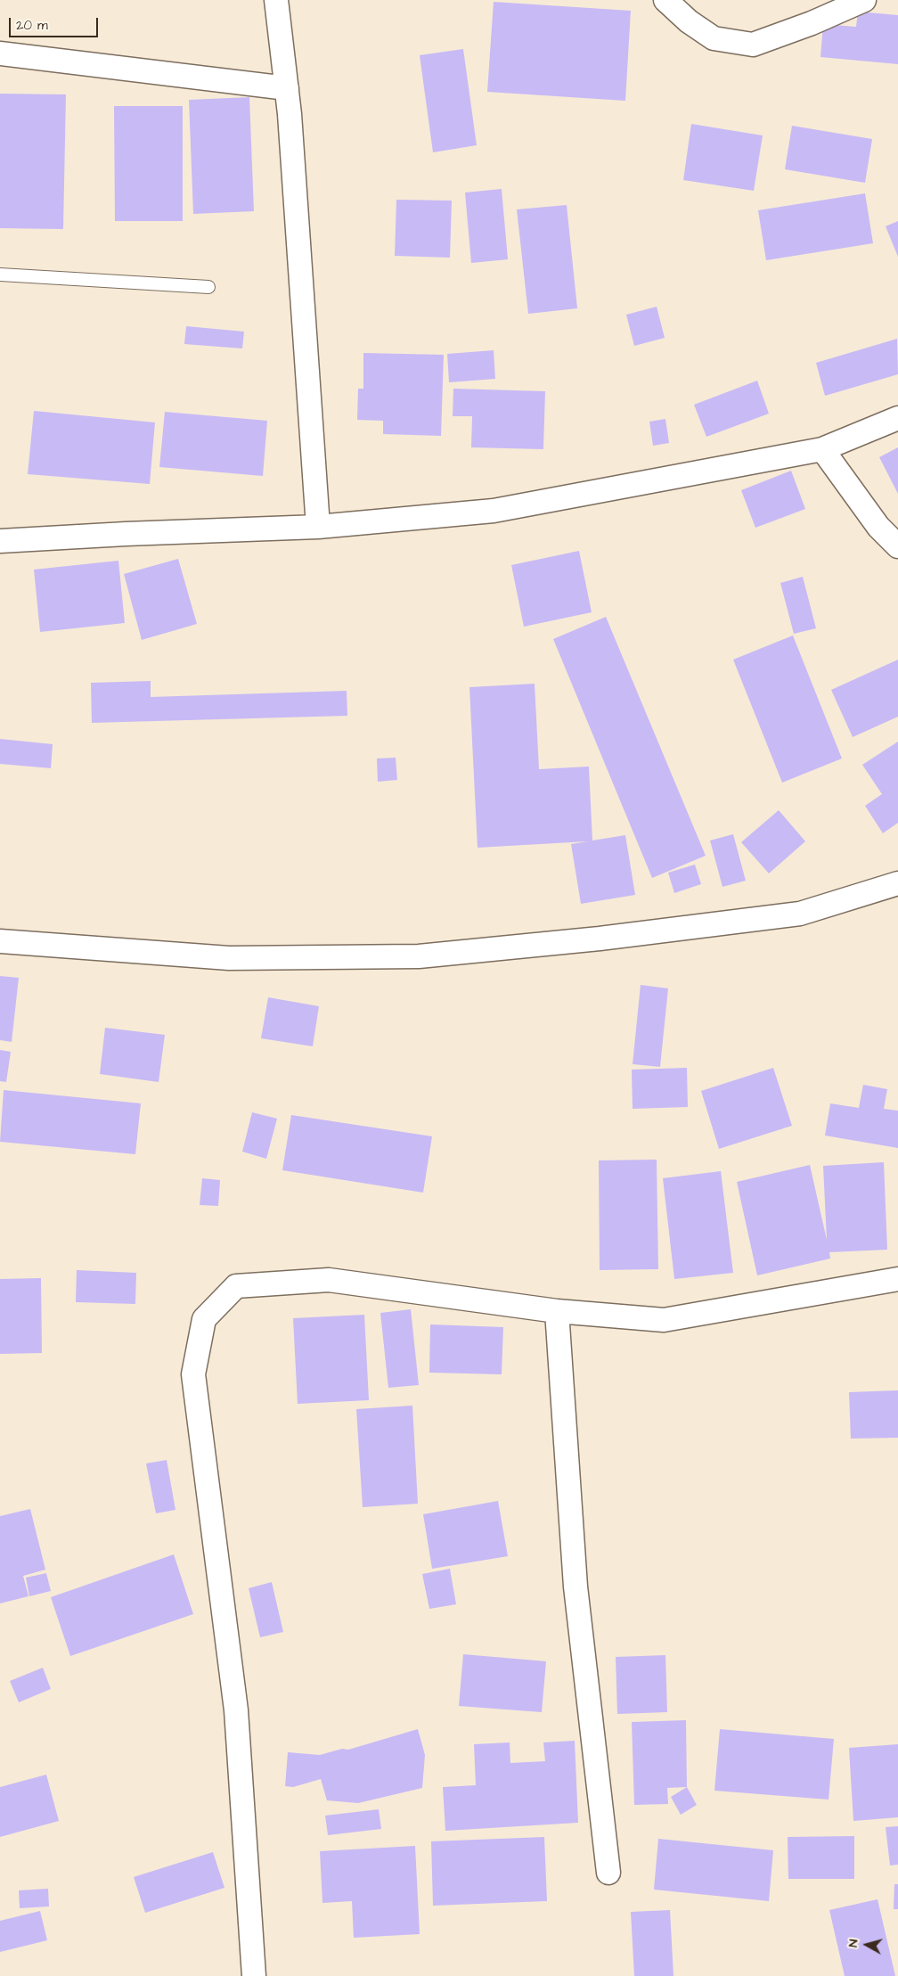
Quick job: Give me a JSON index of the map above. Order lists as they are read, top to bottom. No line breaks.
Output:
{"scale_bar":"20 m","north":"left"}
